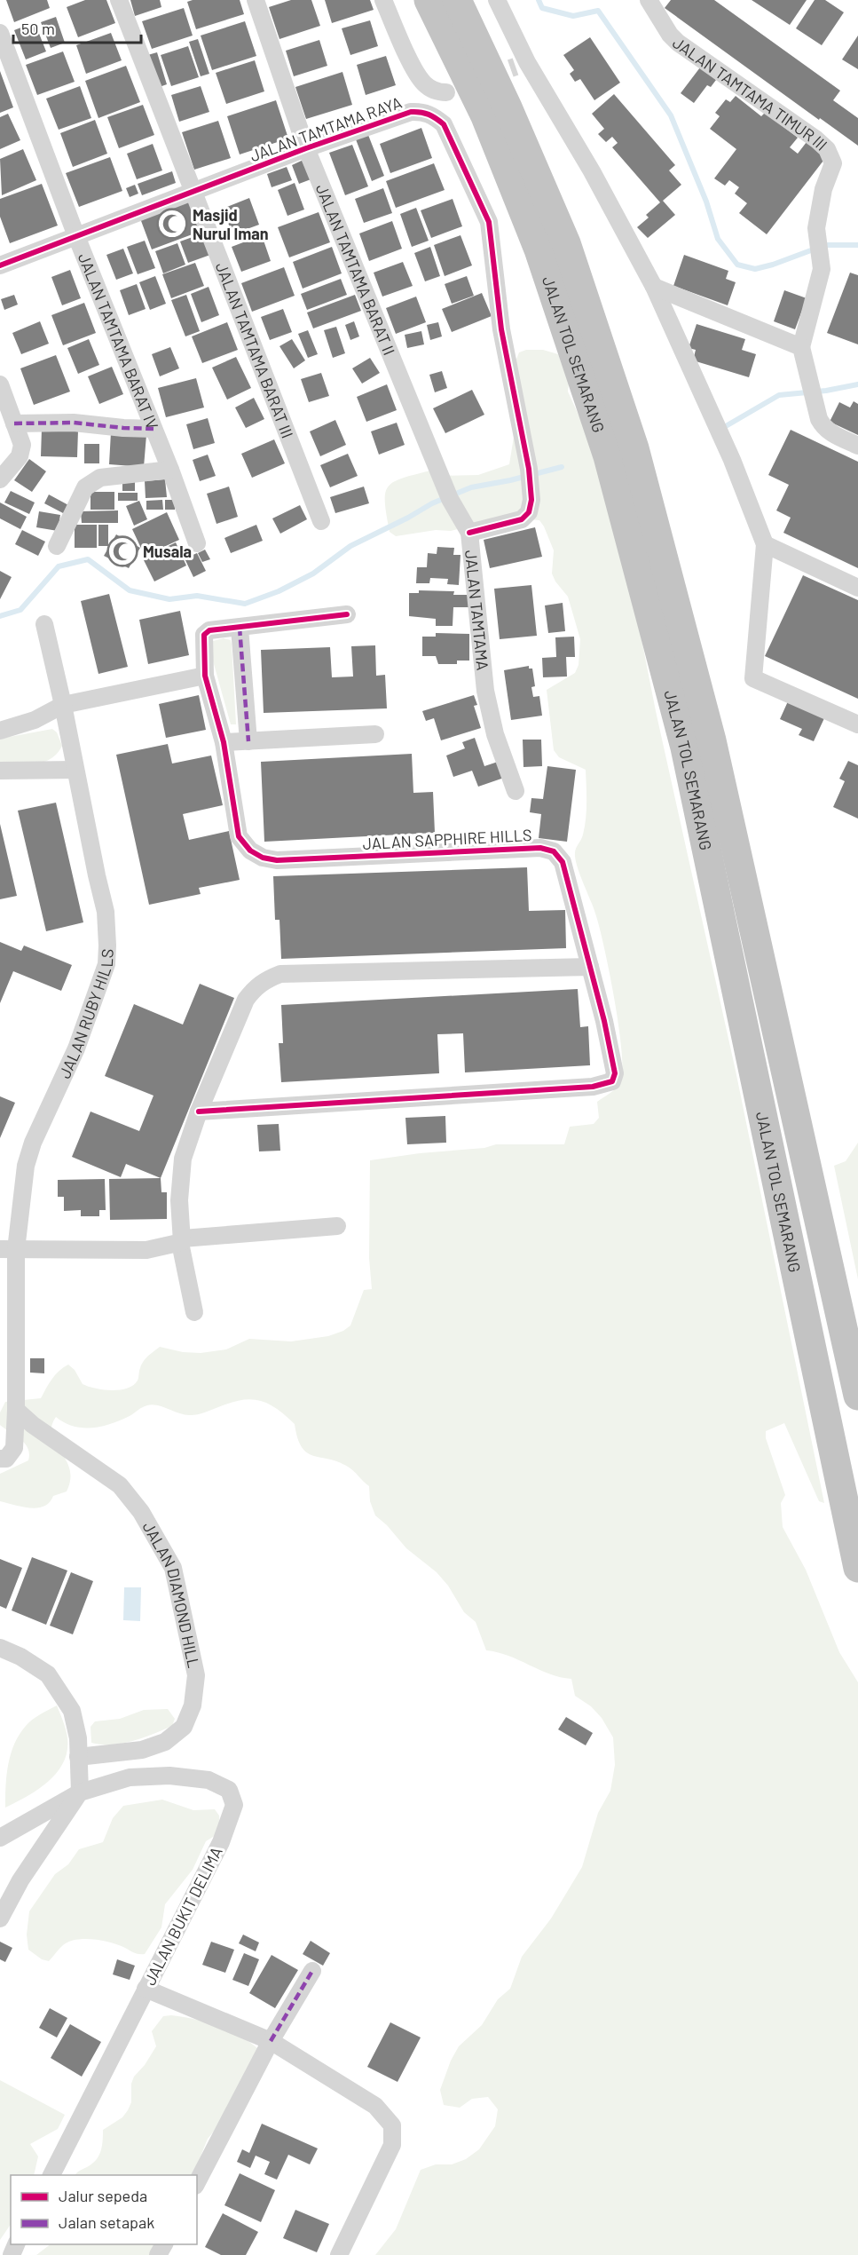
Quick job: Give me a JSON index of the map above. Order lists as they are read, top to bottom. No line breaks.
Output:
{"streets":{"highway":["JALAN TOL SEMARANG"],"street":["JALAN TAMTAMA TIMUR III","JALAN TAMTAMA RAYA","JALAN TAMTAMA BARAT II","JALAN TAMTAMA BARAT IV","JALAN TAMTAMA BARAT III","JALAN TAMTAMA","JALAN SAPPHIRE HILLS","JALAN RUBY HILLS","JALAN DIAMOND HILL","JALAN BUKIT DELIMA"]},"crossings":[["JALAN TAMTAMA RAYA","JALAN TAMTAMA BARAT II"],["JALAN TAMTAMA RAYA","JALAN TAMTAMA BARAT IV"],["JALAN TAMTAMA RAYA","JALAN TAMTAMA BARAT III"],["JALAN TAMTAMA RAYA","JALAN TAMTAMA"],["JALAN TAMTAMA BARAT II","JALAN TAMTAMA"]],"places":{"mosque":["Masjid Nurul Iman","Musala"]},"legend":["Jalur sepeda","Jalan setapak"],"scale_bar":"50 m"}
